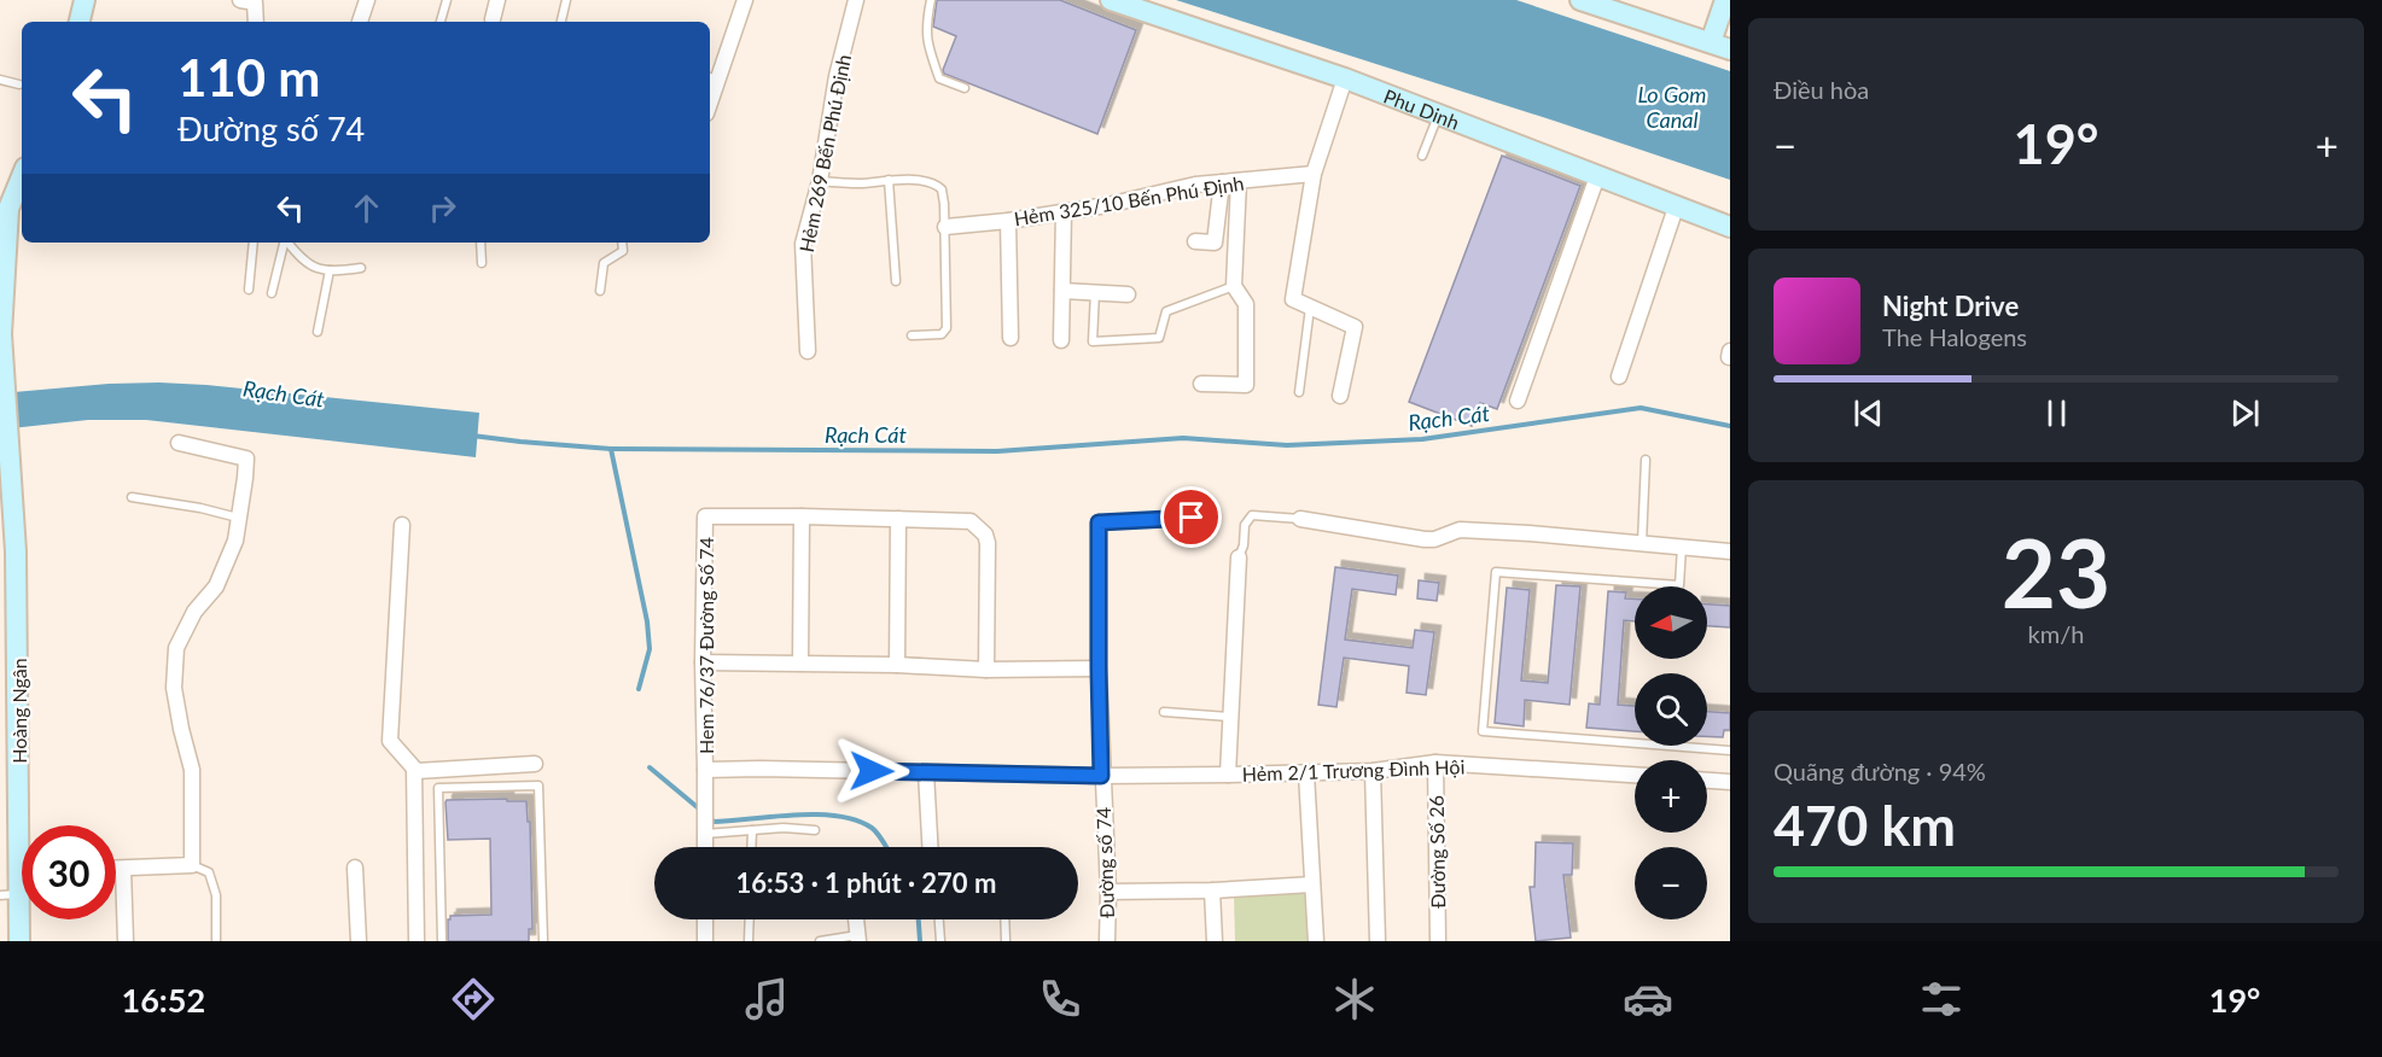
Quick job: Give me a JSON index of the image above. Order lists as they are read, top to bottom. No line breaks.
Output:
{"streets":{"street":["Phu Dinh","Hẻm 269 Bến Phú Định","Hẻm 325/10 Bến Phú Định","Hem 76/37 Đường Số 74","Hoàng Ngân","Hẻm 2/1 Trương Đình Hội","Đường Số 26","Đường số 74"]},"crossings":[["Hem 76/37 Đường Số 74","Hẻm 2/1 Trương Đình Hội"],["Hem 76/37 Đường Số 74","Đường số 74"],["Hẻm 2/1 Trương Đình Hội","Đường Số 26"],["Hẻm 2/1 Trương Đình Hội","Đường số 74"]],"water":["Lo Gom Canal","Rạch Cát"],"north":"left","page":{"tile":["Điều hòa",["23","km/h"],["Quãng đường · 94%","470 km"]],"turn":["110 m","Đường số 74"],"heat":["−","19°","+"],"song":["Night Drive","The Halogens"],"map_buttons":["+","−"],"limit":"30","trip":"16:53 · 1 phút · 270 m","tabs":["16:52","19°"]}}
